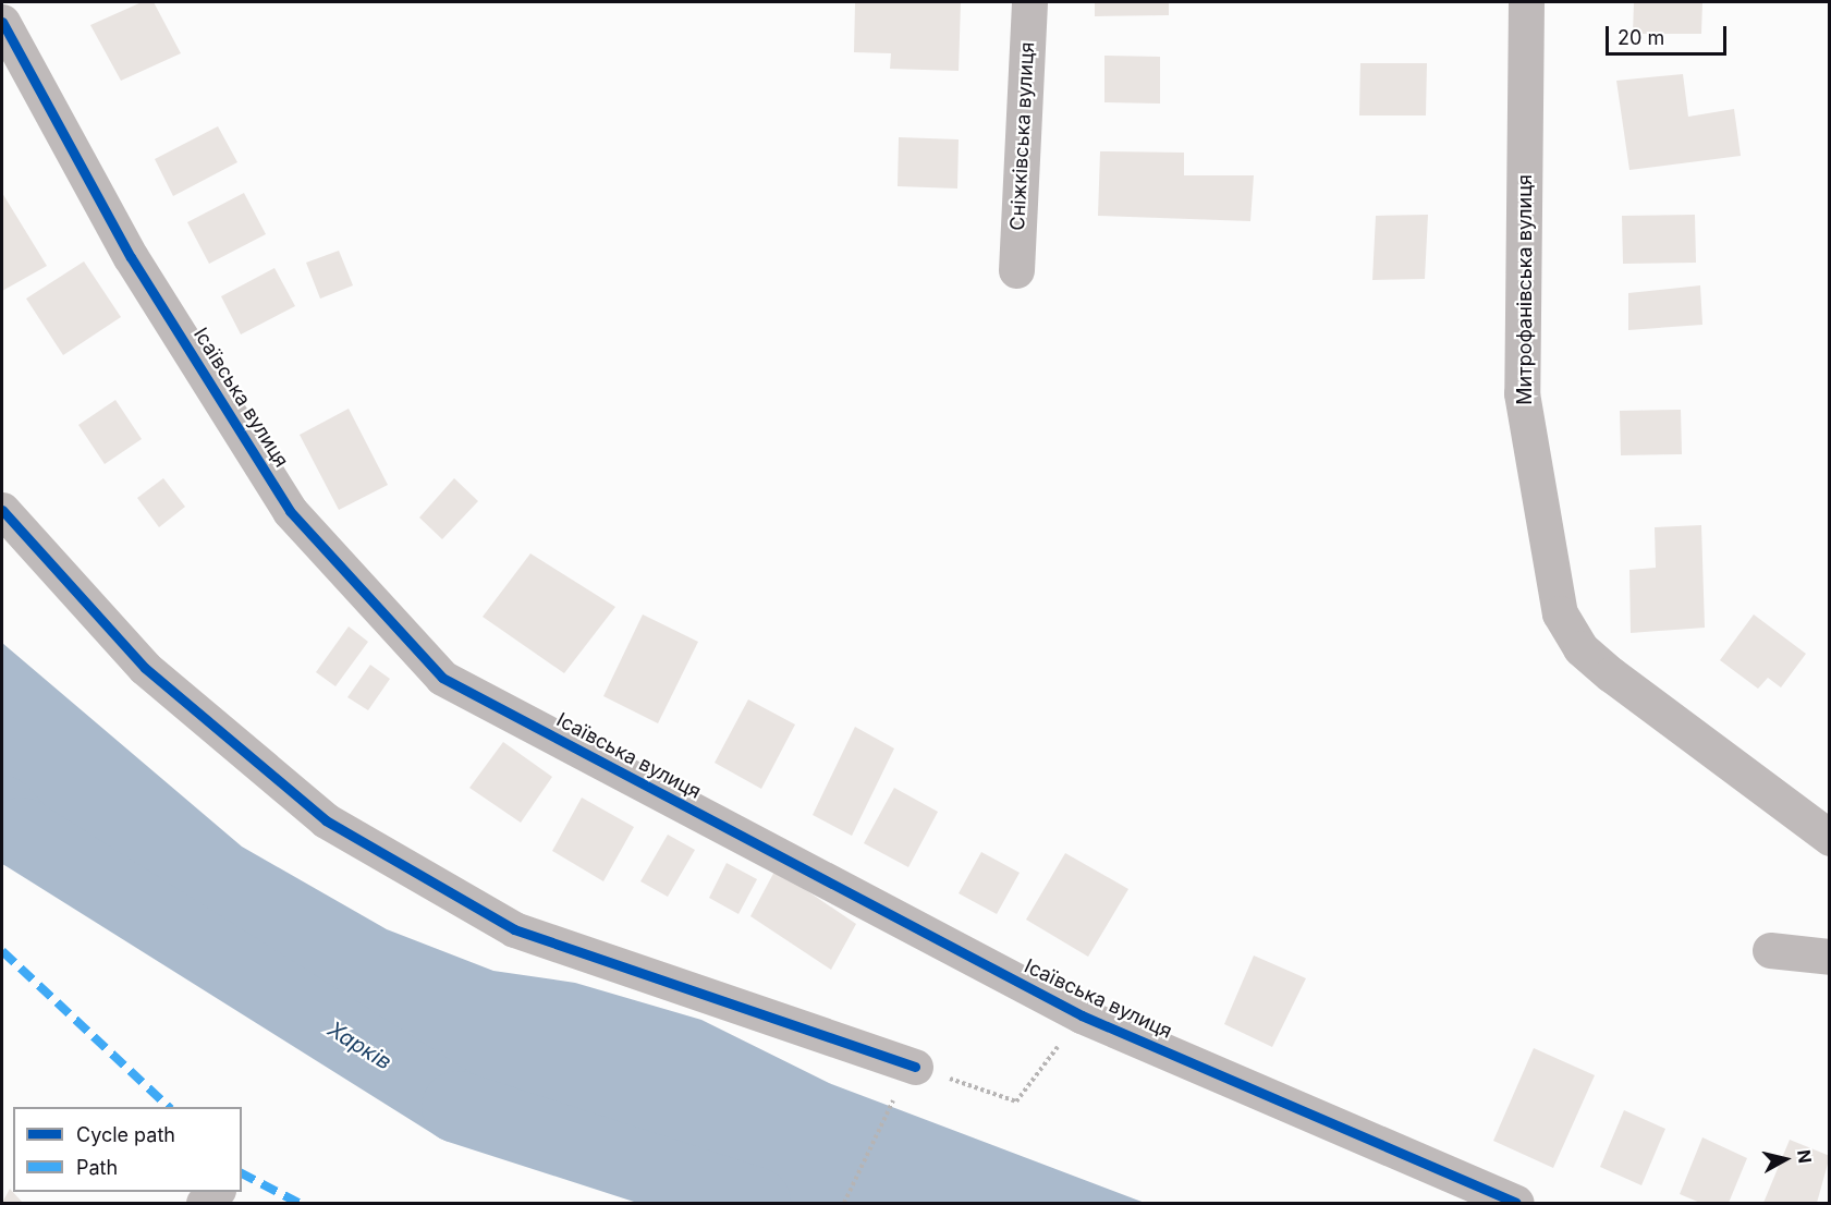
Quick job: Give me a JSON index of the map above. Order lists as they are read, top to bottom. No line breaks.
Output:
{"streets":{"street":["Сніжківська вулиця","Митрофанівська вулиця","Ісаївська вулиця"]},"water":["Харків"],"legend":["Cycle path","Path"],"scale_bar":"20 m","north":"right"}
